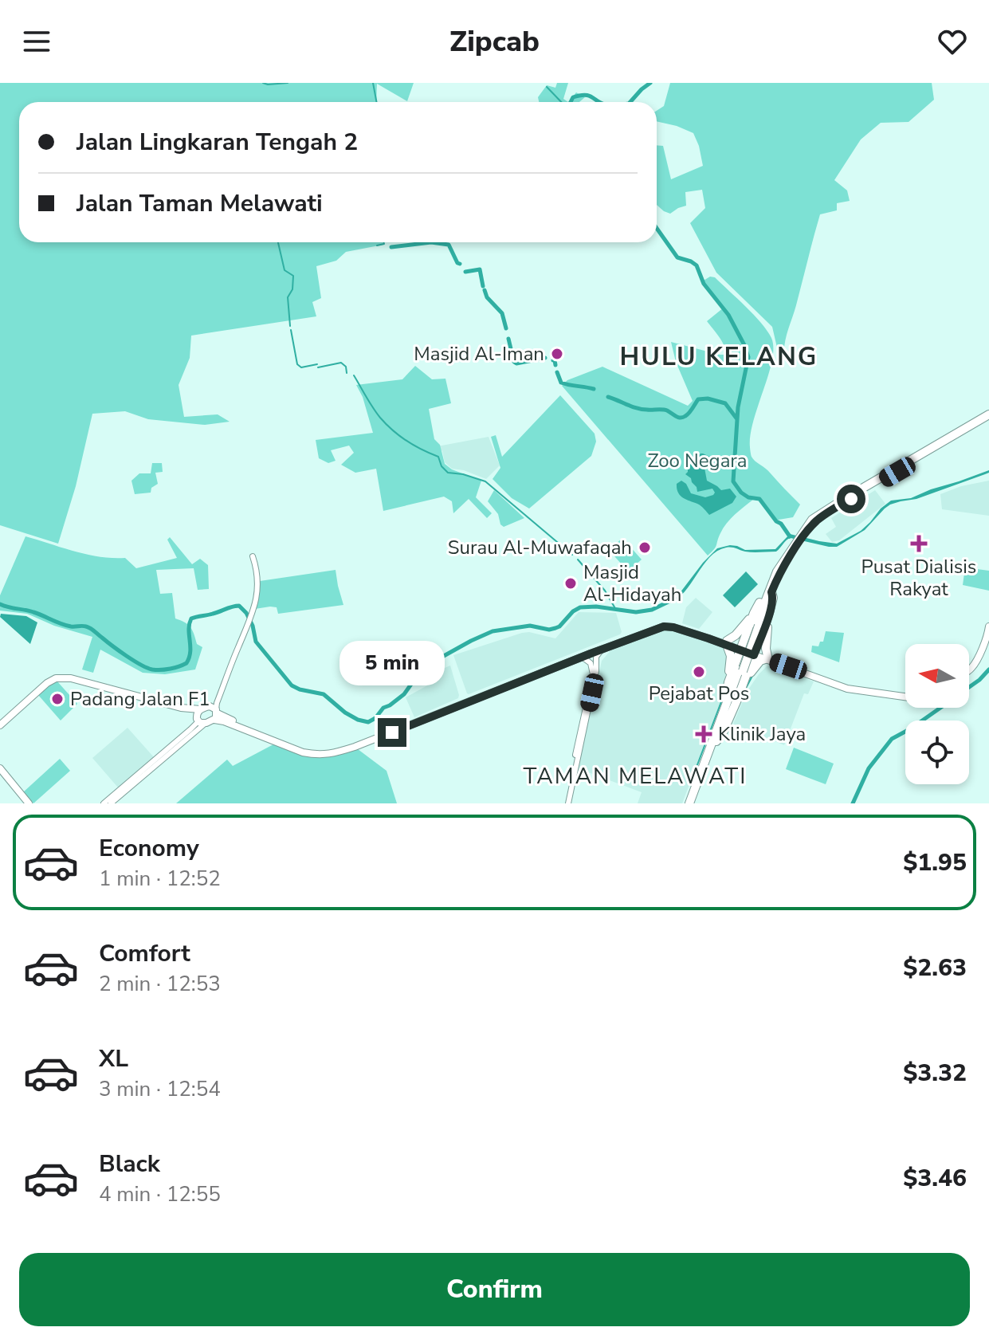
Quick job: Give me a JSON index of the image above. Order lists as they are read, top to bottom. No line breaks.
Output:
{"districts":["HULU KELANG","TAMAN MELAWATI"],"parks":["Zoo Negara"],"places":{"other":["Masjid Al-Iman","Surau Al-Muwafaqah","Masjid Al-Hidayah","Pejabat Pos","Padang Jalan F1"],"health":["Pusat Dialisis Rakyat","Klinik Jaya"]},"north":"left","page":{"header":"Zipcab","banner":["Jalan Lingkaran Tengah 2","Jalan Taman Melawati"],"bubble":"5 min","list":[{"name":"Economy","note":"1 min · 12:52","value":"$1.95"},{"name":"Comfort","note":"2 min · 12:53","value":"$2.63"},{"name":"XL","note":"3 min · 12:54","value":"$3.32"},{"name":"Black","note":"4 min · 12:55","value":"$3.46"}],"buttons":"Confirm"}}
